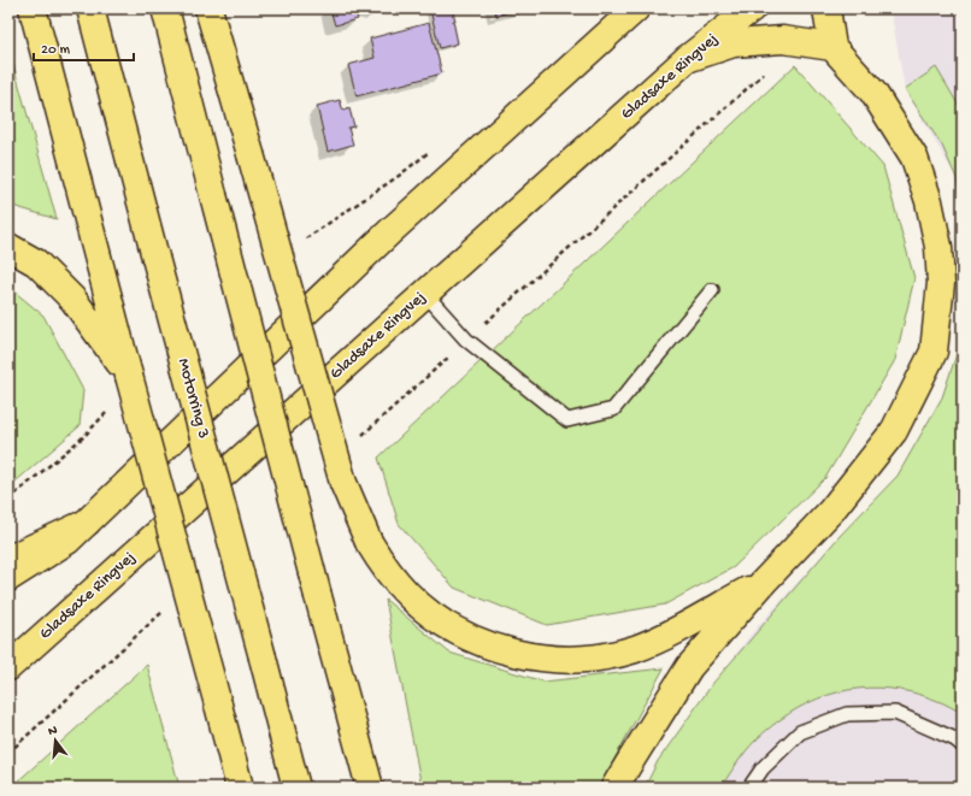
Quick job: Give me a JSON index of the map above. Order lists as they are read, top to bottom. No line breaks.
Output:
{"streets":{"main road":["Gladsaxe Ringvej","Motorring 3"]},"scale_bar":"20 m","north":"top"}
